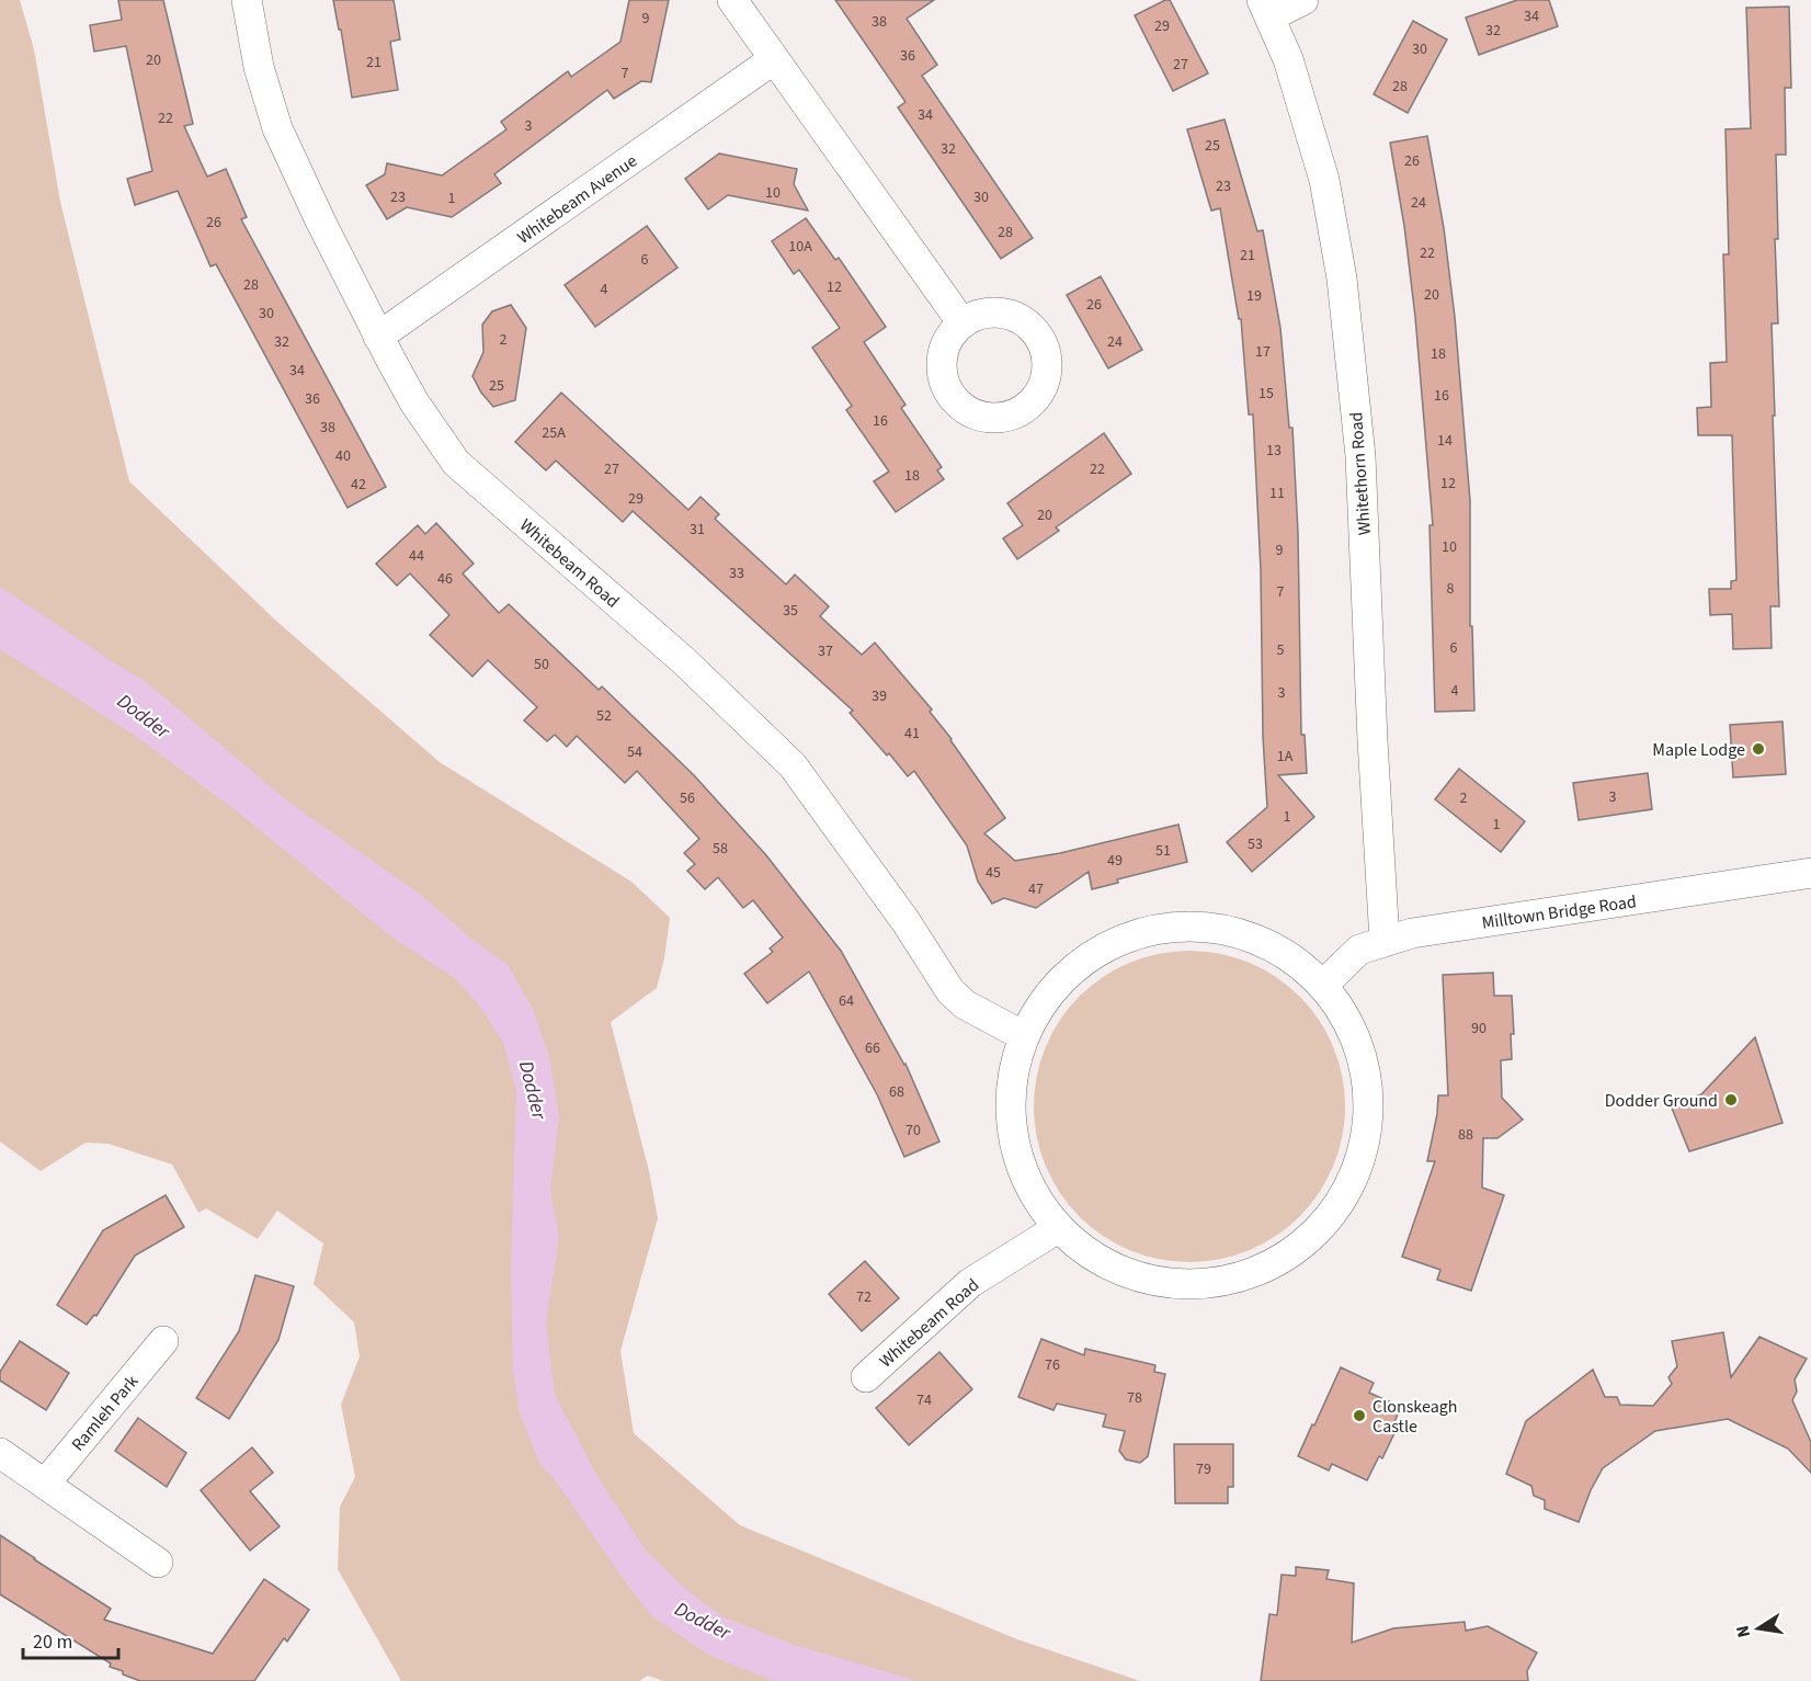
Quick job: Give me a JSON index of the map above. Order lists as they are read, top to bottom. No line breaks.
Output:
{"streets":{"street":["Whitebeam Avenue","Whitethorn Road","Whitebeam Road","Milltown Bridge Road","Ramleh Park"]},"crossings":[["Whitebeam Avenue","Whitebeam Road"],["Whitethorn Road","Milltown Bridge Road"]],"water":["Dodder"],"places":["Maple Lodge","Dodder Ground","Clonskeagh Castle"],"house_numbers":["34","9","38","29","32","30","36","20","21","27","7","28","34","22","3","25","32","26","23","10","23","30","1","24","26","28","10A","22","21","6","28","12","4","20","19","26","30","2","32","24","17","18","34","25","15","16","36","16","38","25A","14","13","40","27","22","18","12","42","11","29","20","31","10","9","44","33","46","8","7","35","6","5","37","50","4","3","39","52","41","54","1A","3","56","2","1","1","53","58","51","49","45","47","64","90","66","68","70","88","72","76","78","74","79"],"scale_bar":"20 m","north":"left"}
